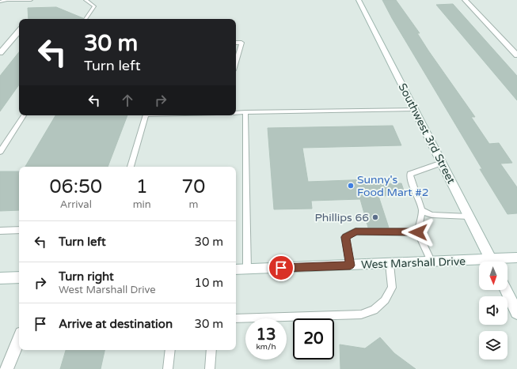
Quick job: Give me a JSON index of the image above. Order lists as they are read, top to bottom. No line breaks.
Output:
{"streets":{"street":["Southwest 3rd Street","West Marshall Drive"]},"places":["Sunny's Food Mart #2","Phillips 66"],"north":"bottom","page":{"turn":["30 m","Turn left"],"eta":["06:50","Arrival","1","min","70","m"],"list":[{"name":"Turn left","value":"30 m"},{"name":"Turn right","note":"West Marshall Drive","value":"10 m"},{"name":"Arrive at destination","value":"30 m"}],"speed":"13 km/h","limit":"20"}}
